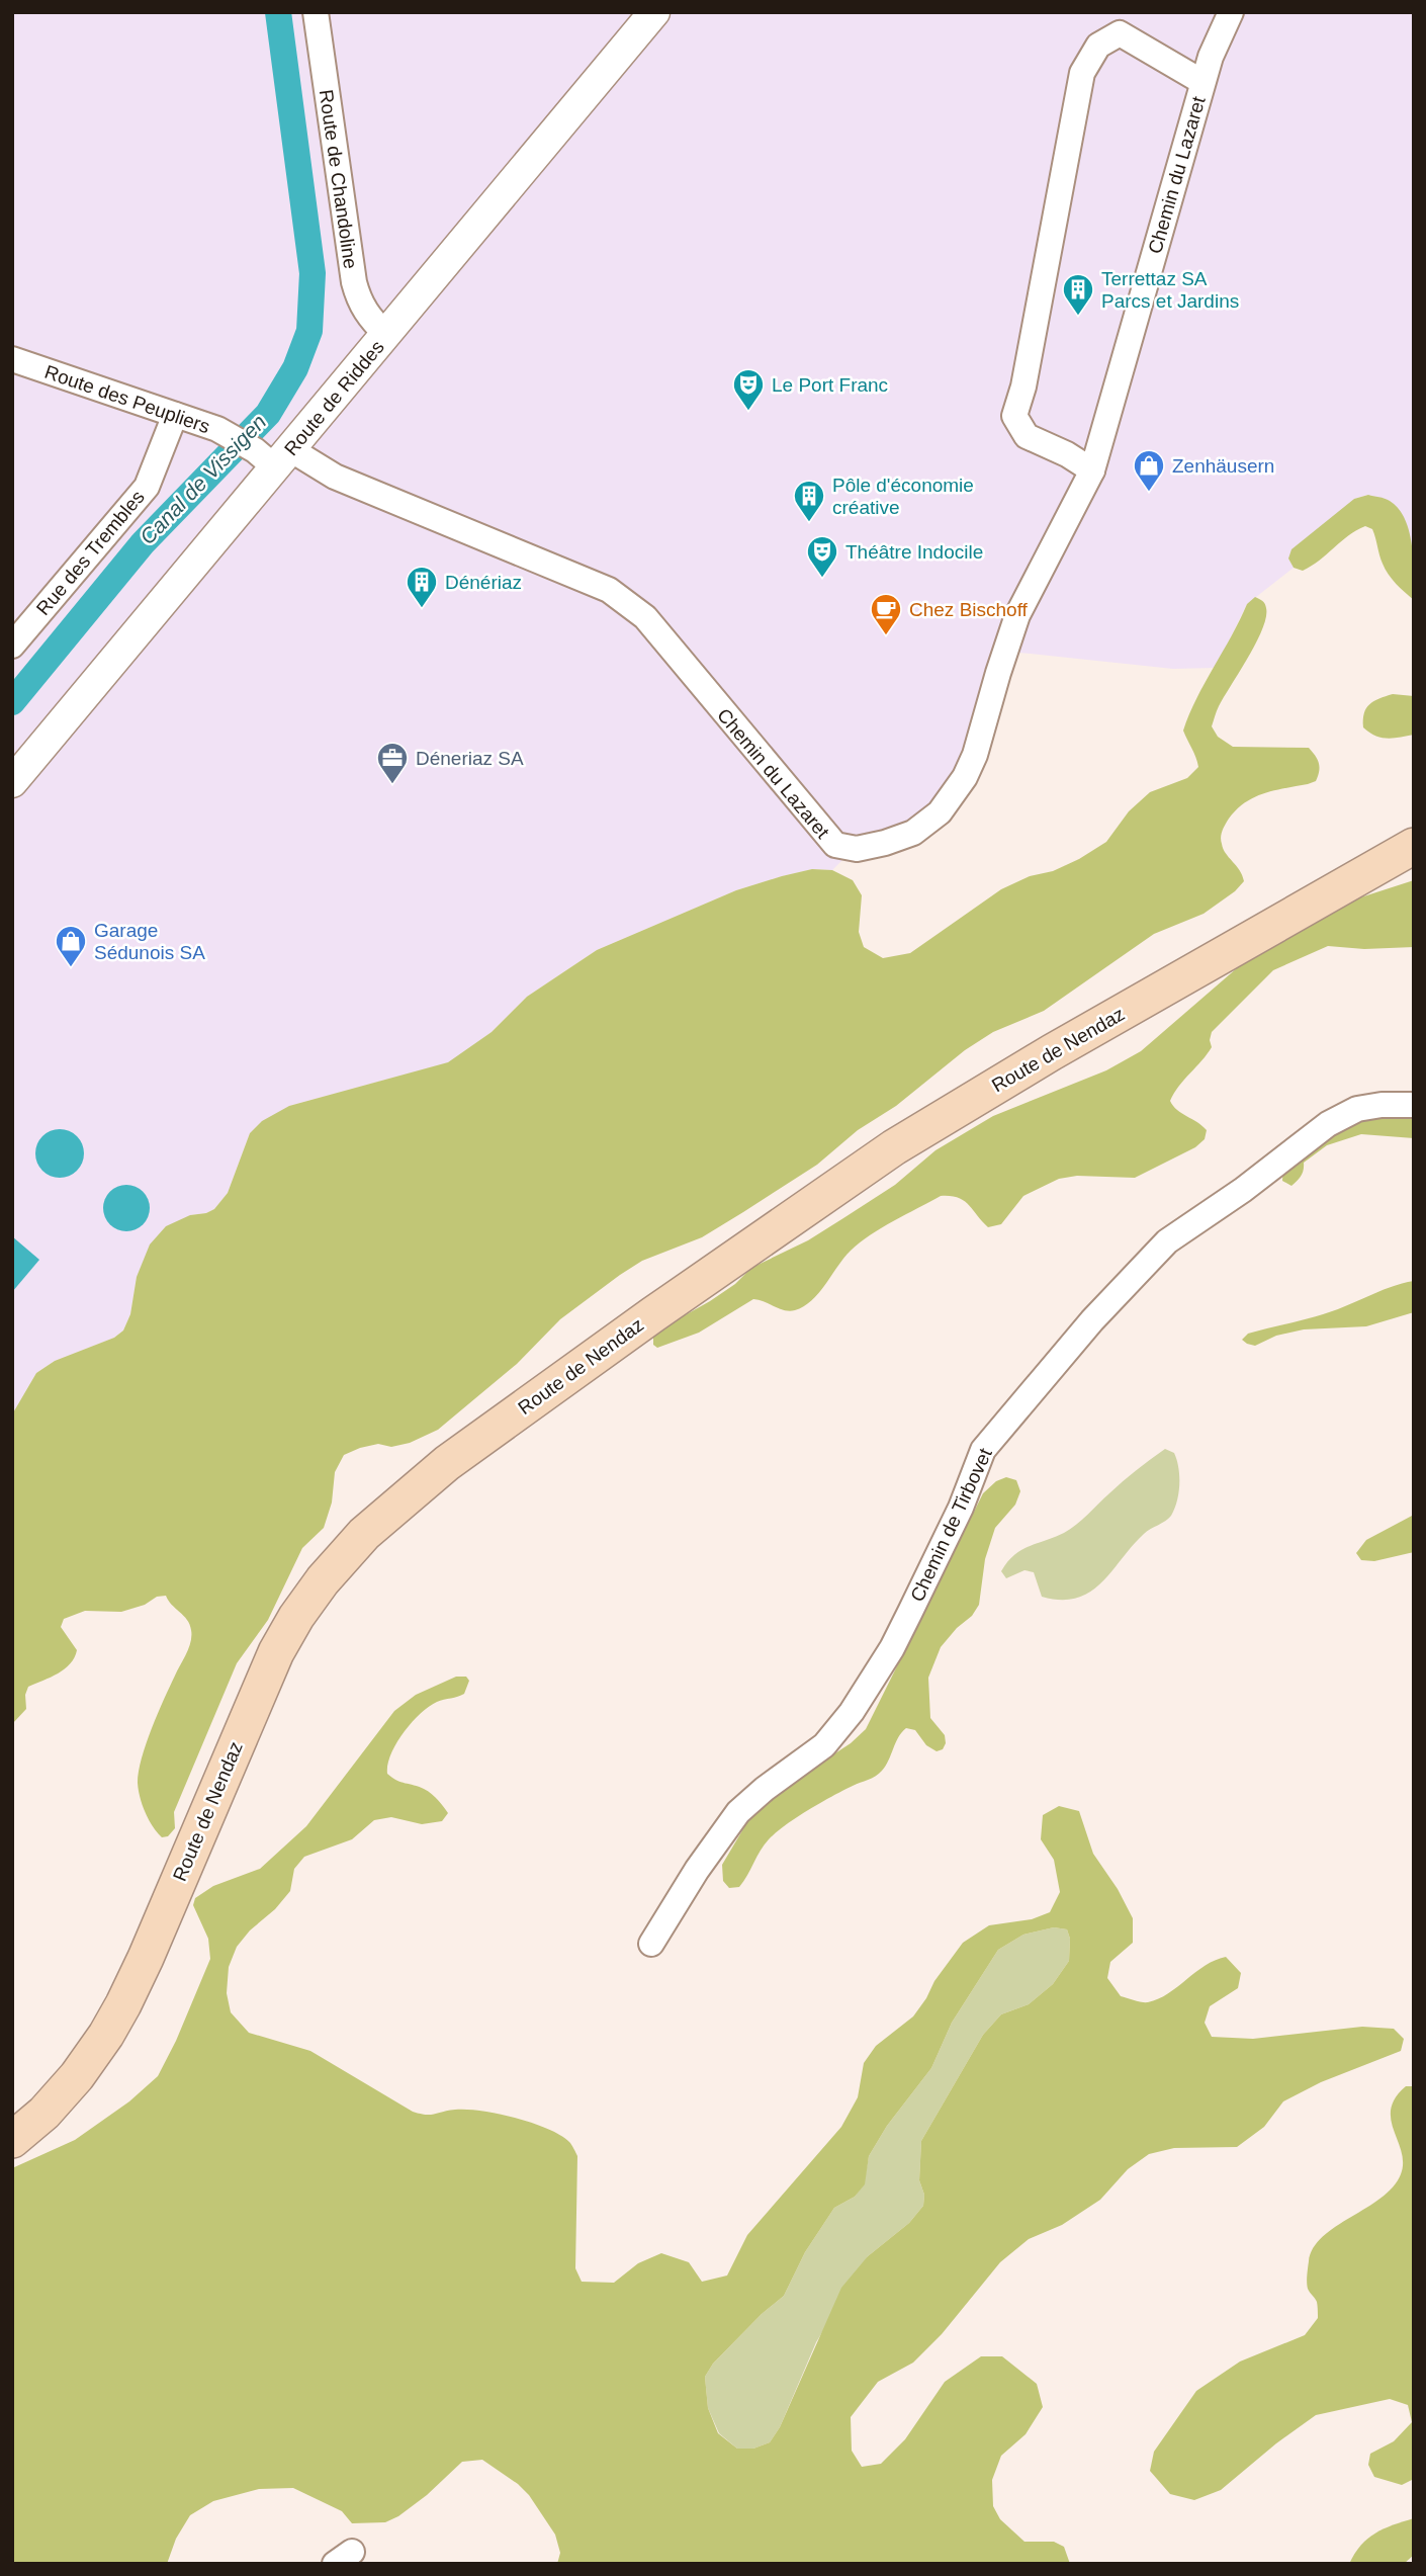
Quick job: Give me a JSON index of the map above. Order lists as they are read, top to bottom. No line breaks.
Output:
{"streets":{"main road":["Route de Nendaz"],"street":["Chemin du Lazaret","Route de Chandoline","Route de Riddes","Route des Peupliers","Rue des Trembles","Chemin de Tirbovet"]},"crossings":[["Chemin du Lazaret","Route de Riddes"],["Chemin du Lazaret","Route des Peupliers"],["Route de Chandoline","Route de Riddes"],["Route de Riddes","Route des Peupliers"],["Route des Peupliers","Rue des Trembles"]],"water":["Canal de Vissigen"],"places":{"building":["Terrettaz SA Parcs et Jardins","Pôle d'économie créative","Dénériaz"],"theatre":["Le Port Franc","Théâtre Indocile"],"shop":["Zenhäusern","Garage Sédunois SA"],"cafe":["Chez Bischoff"],"office":["Déneriaz SA"]}}
